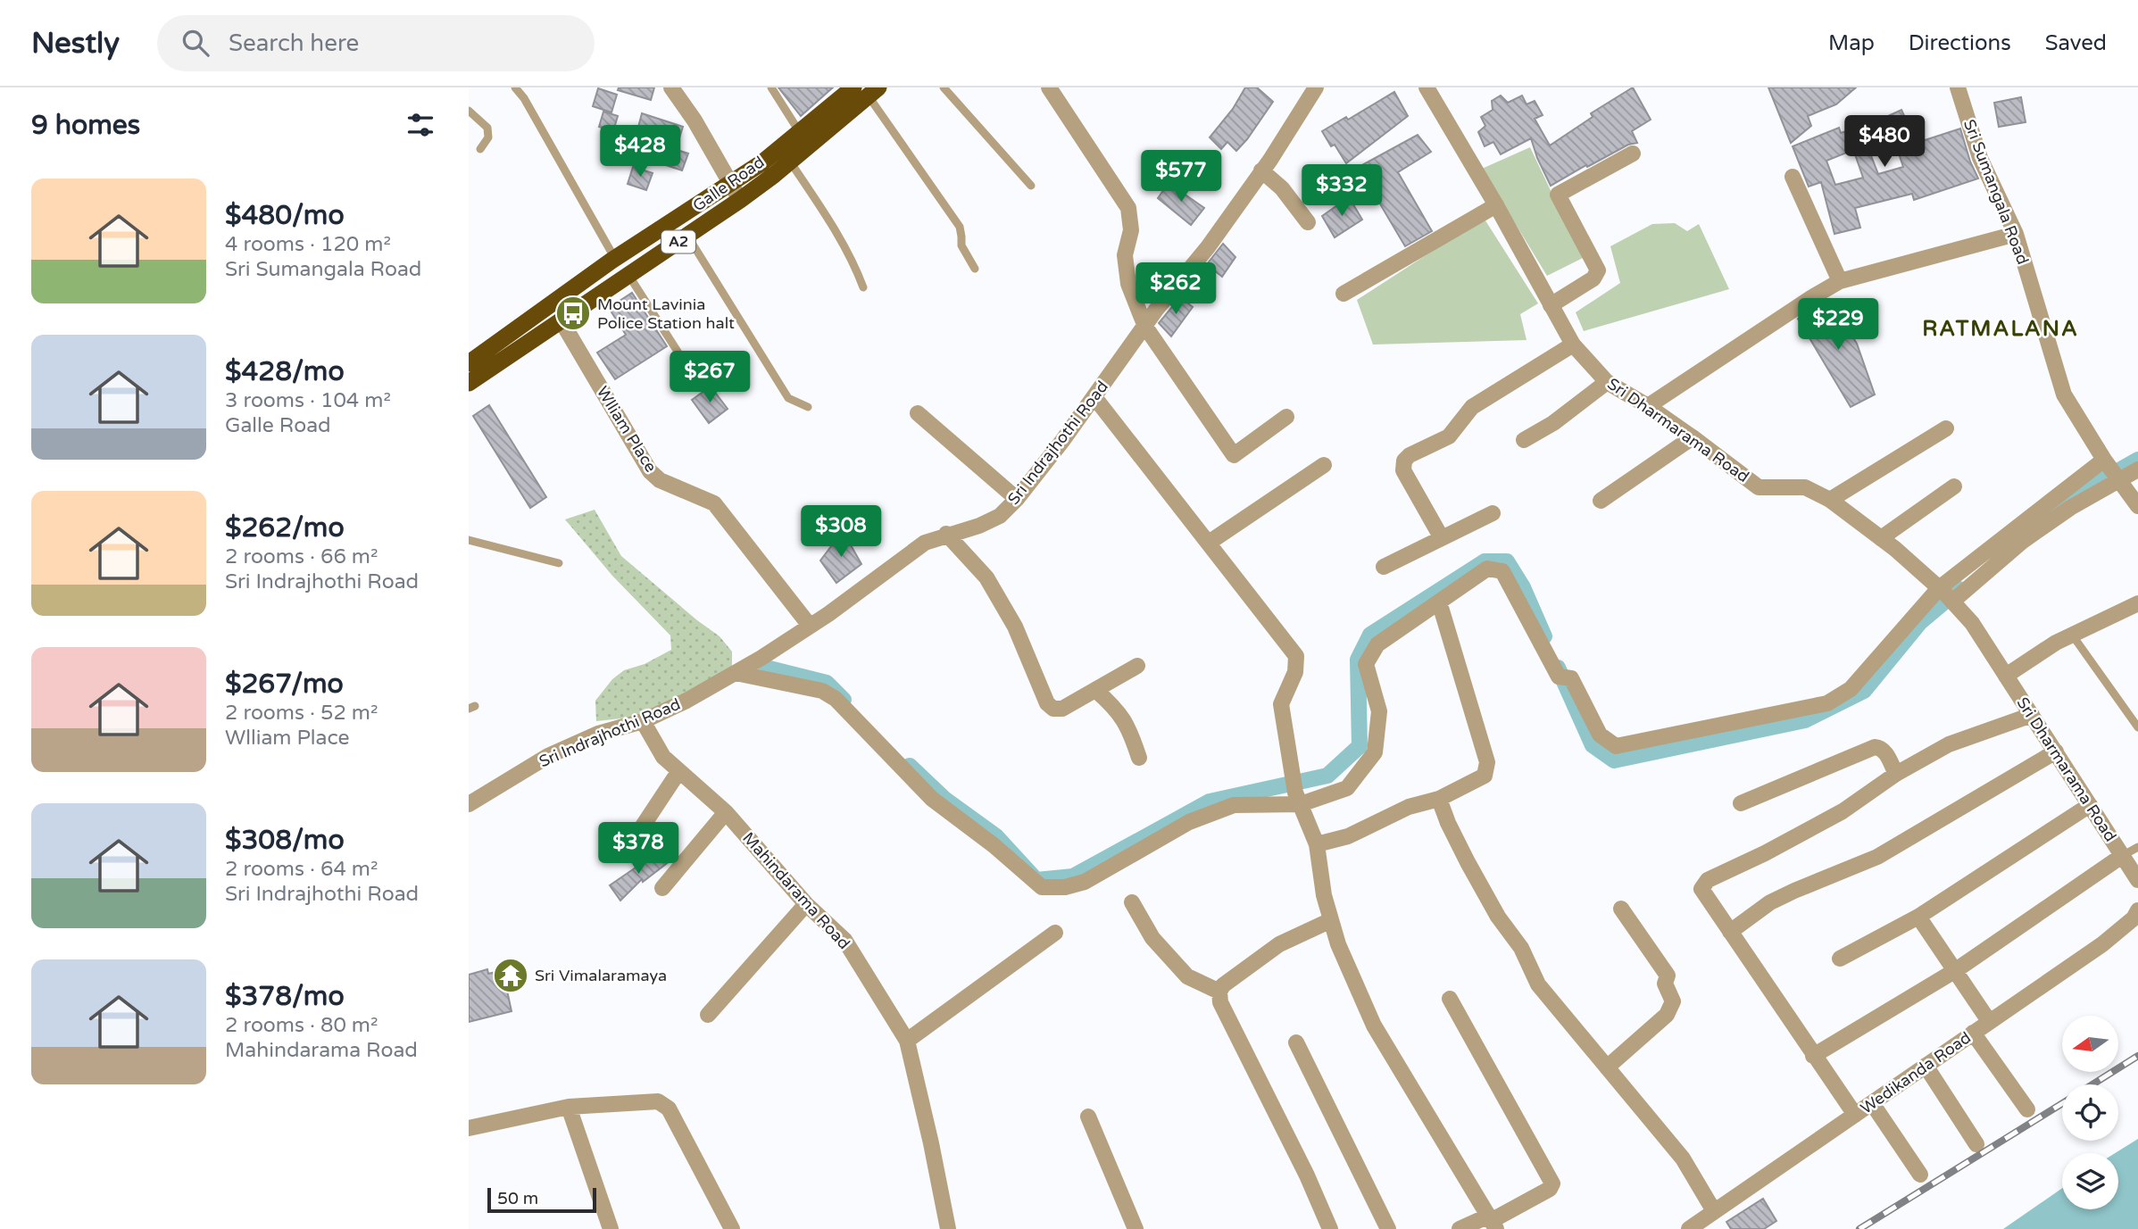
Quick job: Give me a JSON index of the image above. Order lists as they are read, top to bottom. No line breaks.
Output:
{"streets":{"highway":["Galle Road","A2"],"street":["Sri Sumangala Road","Wlliam Place","Sri Dharmarama Road","Sri Indrajhothi Road","Mahindarama Road","Wedikanda Road"]},"crossings":[["Galle Road","Wlliam Place"],["Wlliam Place","Sri Indrajhothi Road"],["Sri Indrajhothi Road","Mahindarama Road"]],"districts":["RATMALANA"],"places":{"bus stop":["Mount Lavinia Police Station halt"],"temple":["Sri Vimalaramaya"]},"scale_bar":"50 m","north":"left","page":{"header":"Nestly","search":"Search here","nav":["Map","Directions","Saved"],"heading":"9 homes","price":["$480","$428","$577","$332","$262","$229","$267","$308","$378"],"list":[{"name":"$480/mo","note":"4 rooms · 120 m² · Sri Sumangala Road"},{"name":"$428/mo","note":"3 rooms · 104 m² · Galle Road"},{"name":"$262/mo","note":"2 rooms · 66 m² · Sri Indrajhothi Road"},{"name":"$267/mo","note":"2 rooms · 52 m² · Wlliam Place"},{"name":"$308/mo","note":"2 rooms · 64 m² · Sri Indrajhothi Road"},{"name":"$378/mo","note":"2 rooms · 80 m² · Mahindarama Road"}],"scale":"50 m"}}
